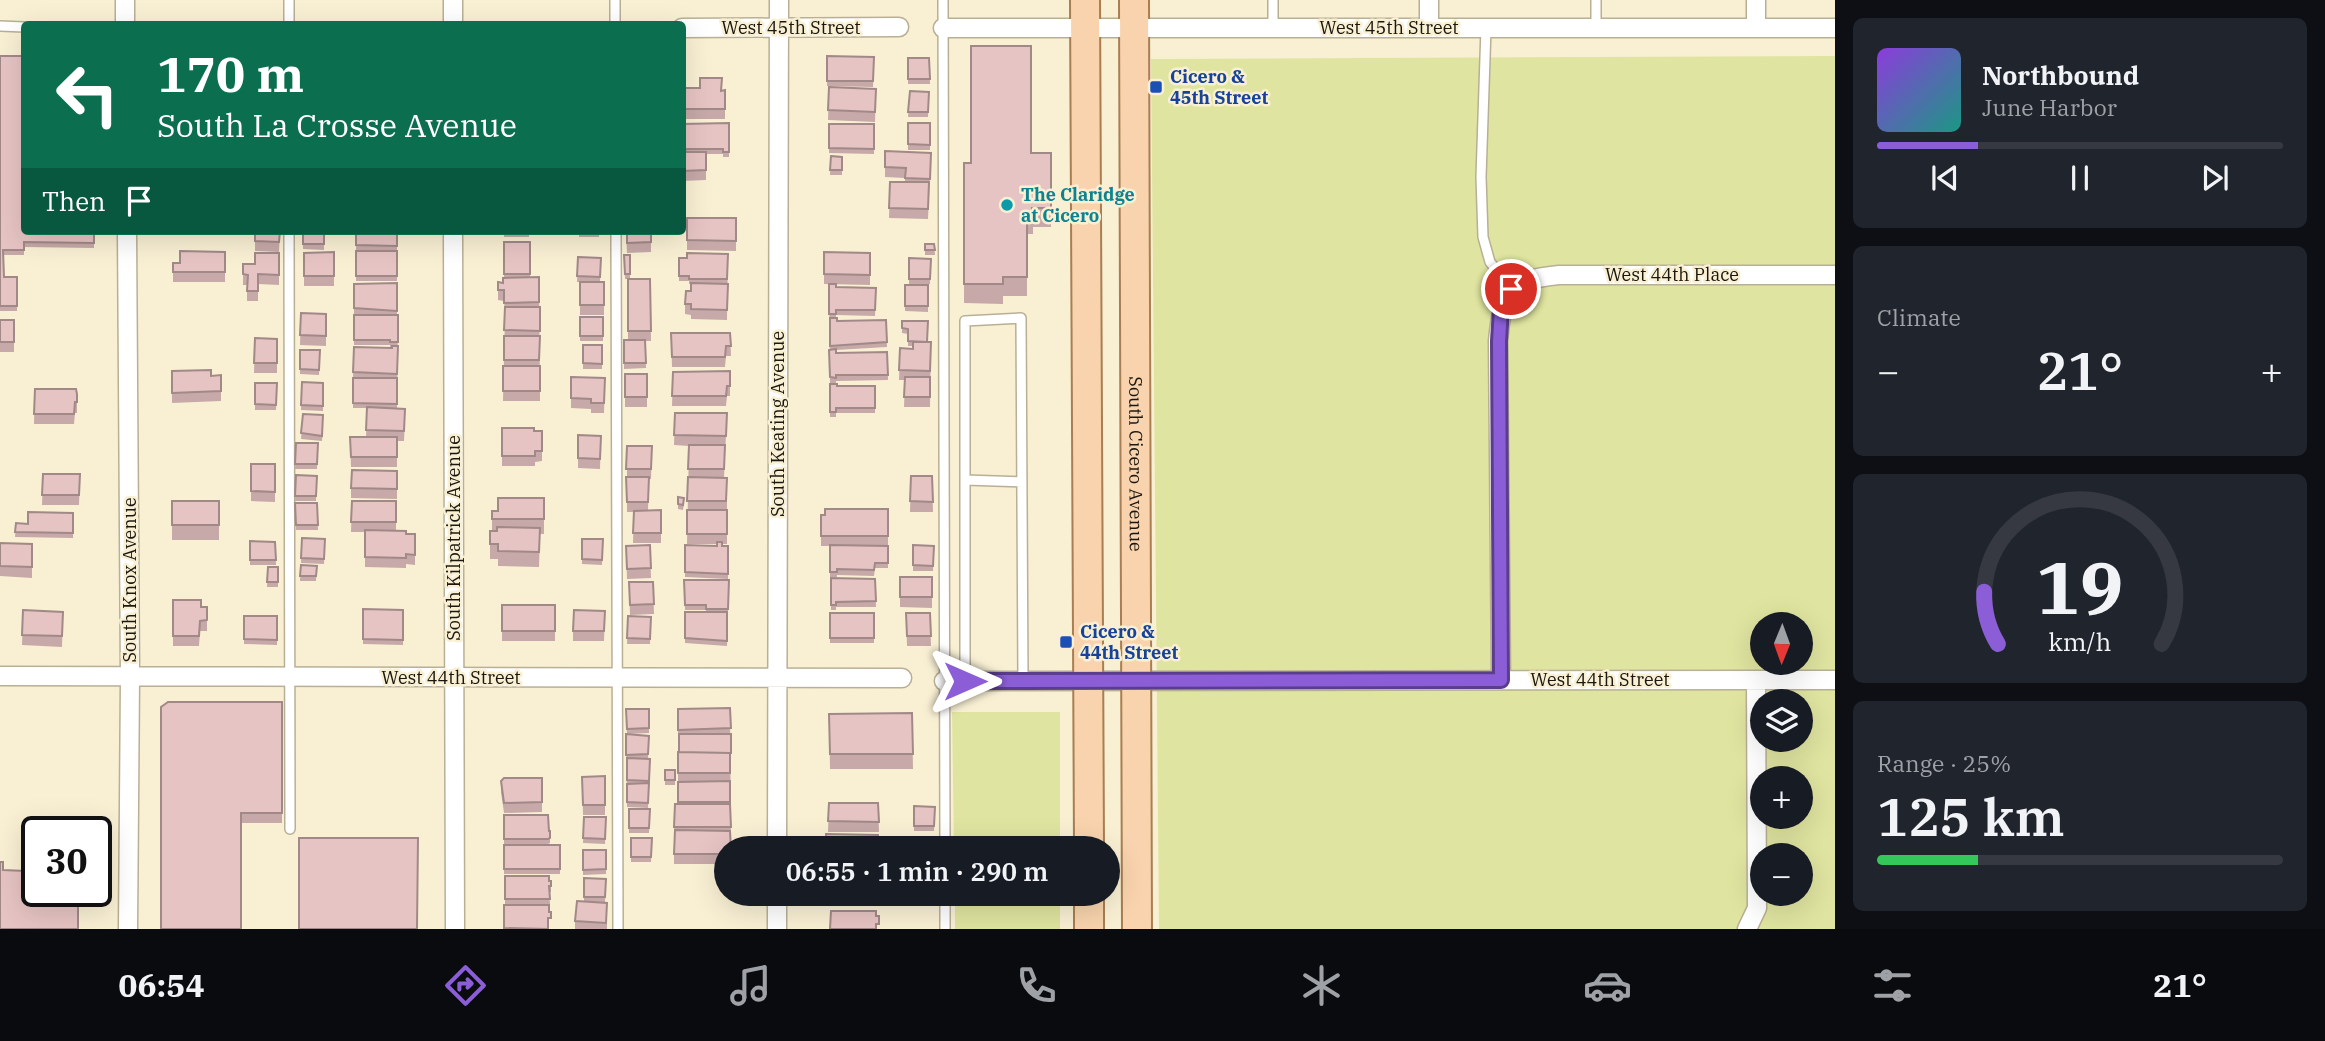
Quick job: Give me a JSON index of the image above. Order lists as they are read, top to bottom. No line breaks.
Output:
{"streets":{"main road":["South Cicero Avenue"],"street":["West 45th Street","West 44th Place","South Keating Avenue","South Kilpatrick Avenue","South Knox Avenue","West 44th Street"]},"crossings":[["West 45th Street","South Keating Avenue"],["West 45th Street","South Cicero Avenue"],["South Keating Avenue","West 44th Street"],["South Cicero Avenue","West 44th Street"],["South Kilpatrick Avenue","West 44th Street"],["South Knox Avenue","West 44th Street"]],"places":{"transit":["Cicero & 45th Street","Cicero & 44th Street"],"other":["The Claridge at Cicero"]},"north":"bottom","page":{"turn":["170 m","South La Crosse Avenue"],"song":["Northbound","June Harbor"],"then":"Then","tile":["Climate",["Range · 25%","125 km"]],"heat":["−","21°","+"],"map_buttons":["+","−"],"limit":"30","trip":"06:55 · 1 min · 290 m","tabs":["06:54","21°"],"gauge":["19","km/h"]}}
